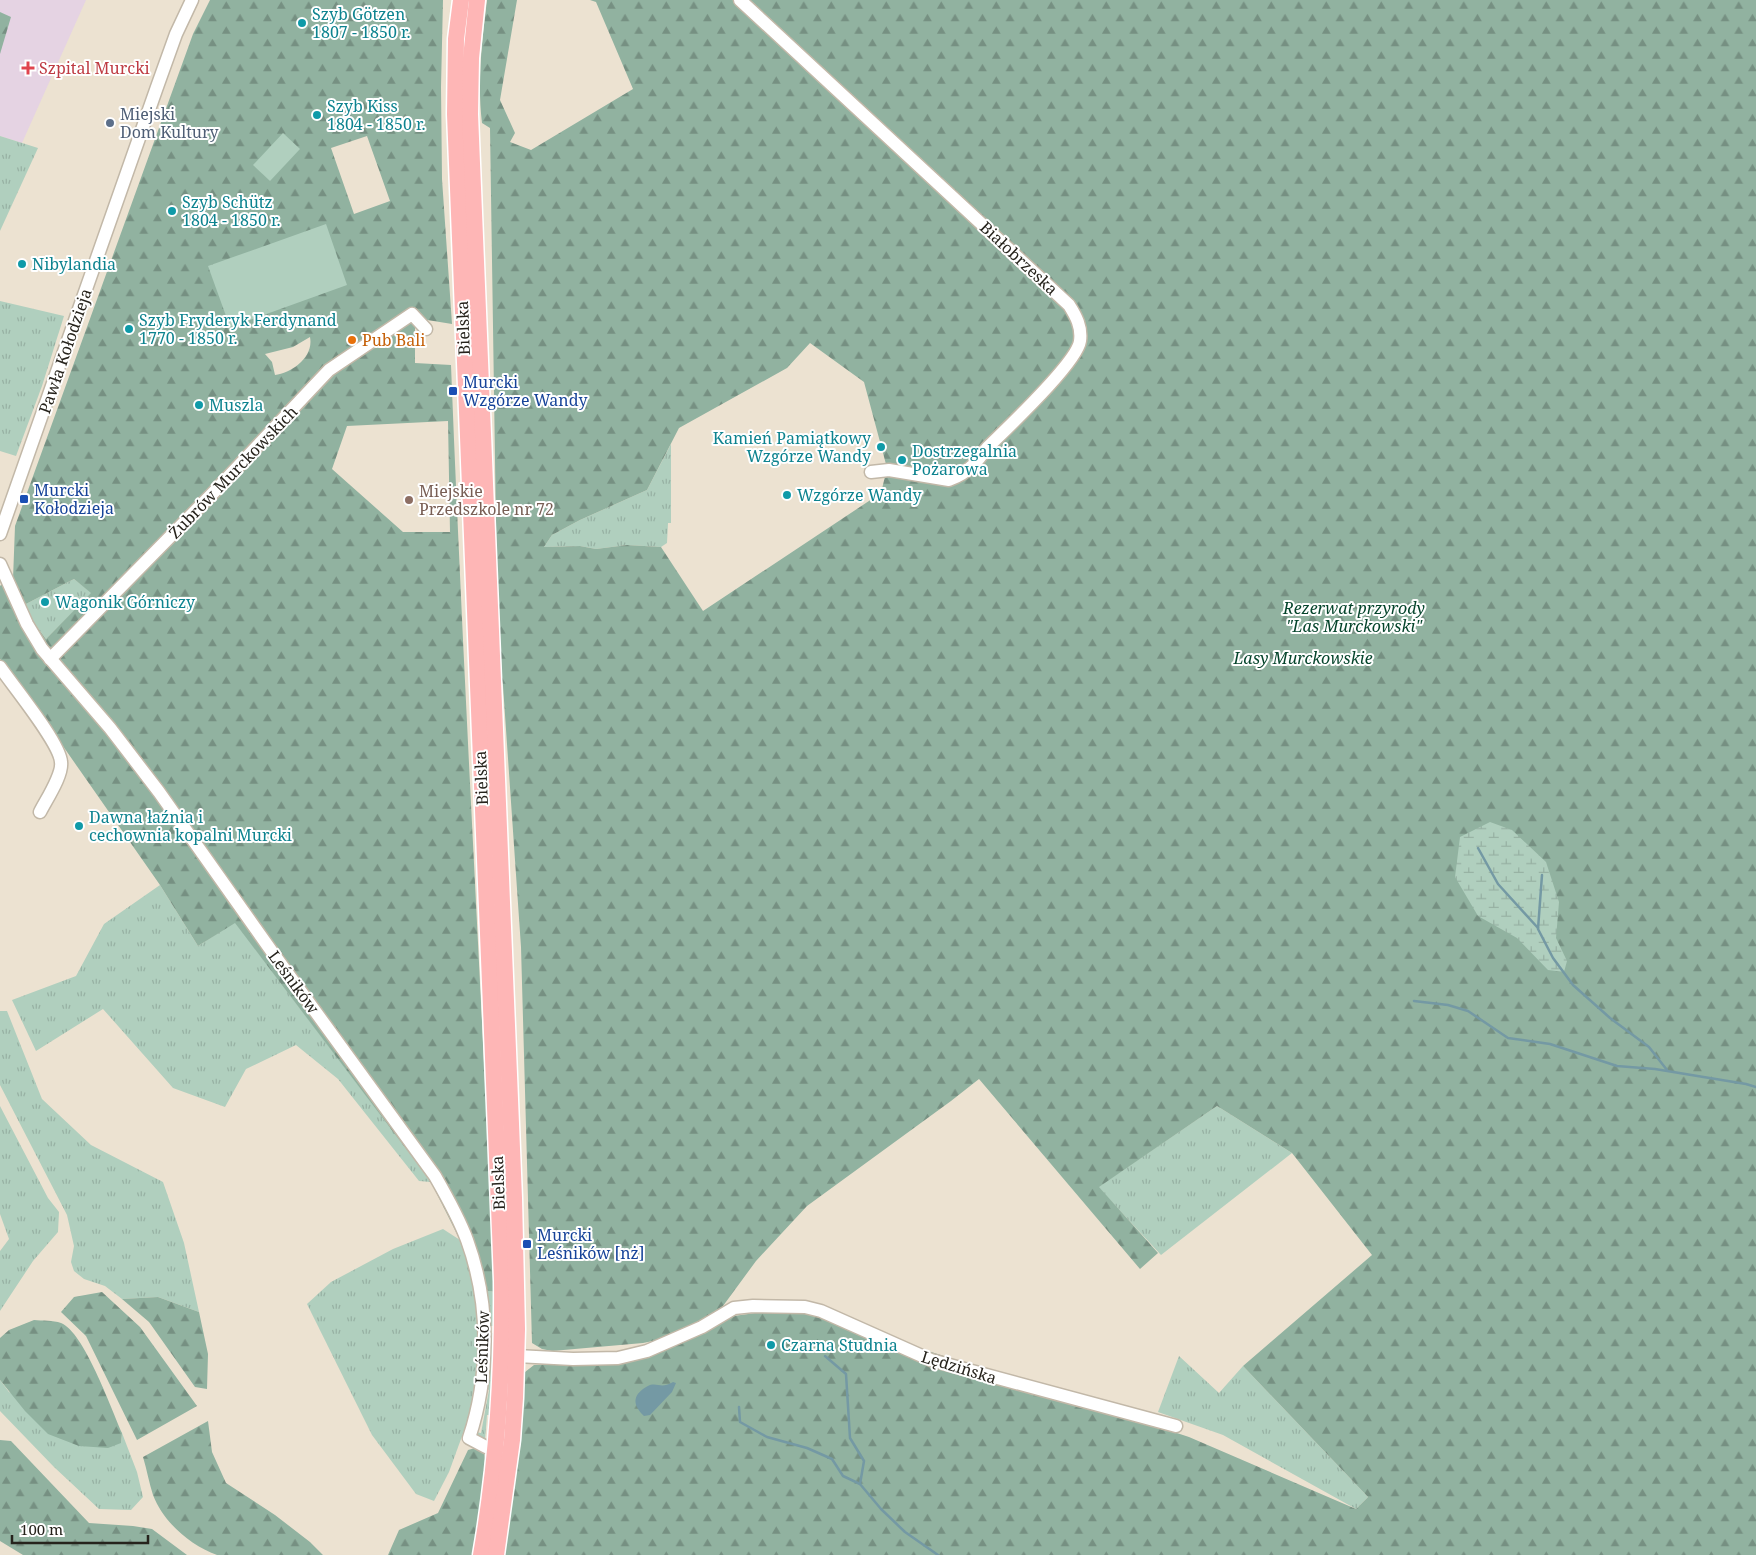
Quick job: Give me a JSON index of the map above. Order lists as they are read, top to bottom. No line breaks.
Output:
{"streets":{"main road":["Bielska"],"street":["Białobrzeska","Pawła Kołodzieja","Żubrów Murckowskich","Leśników","Lędzińska"]},"crossings":[["Bielska","Leśników"],["Bielska","Lędzińska"],["Żubrów Murckowskich","Leśników"]],"parks":["Rezerwat przyrody \"Las Murckowski\"","Lasy Murckowskie"],"places":{"other":["Szyb Götzen 1807 - 1850 r.","Szyb Kiss 1804 - 1850 r.","Miejski Dom Kultury","Szyb Schütz 1804 - 1850 r.","Nibylandia","Szyb Fryderyk Ferdynand 1770 - 1850 r.","Pub Bali","Muszla","Kamień Pamiątkowy Wzgórze Wandy","Dostrzegalnia Pożarowa","Wzgórze Wandy","Miejskie Przedszkole nr 72","Wagonik Górniczy","Dawna łaźnia i cechownia kopalni Murcki","Czarna Studnia"],"health":["Szpital Murcki"],"transit":["Murcki Wzgórze Wandy","Murcki Kołodzieja","Murcki Leśników [nż]"]},"scale_bar":"100 m"}
